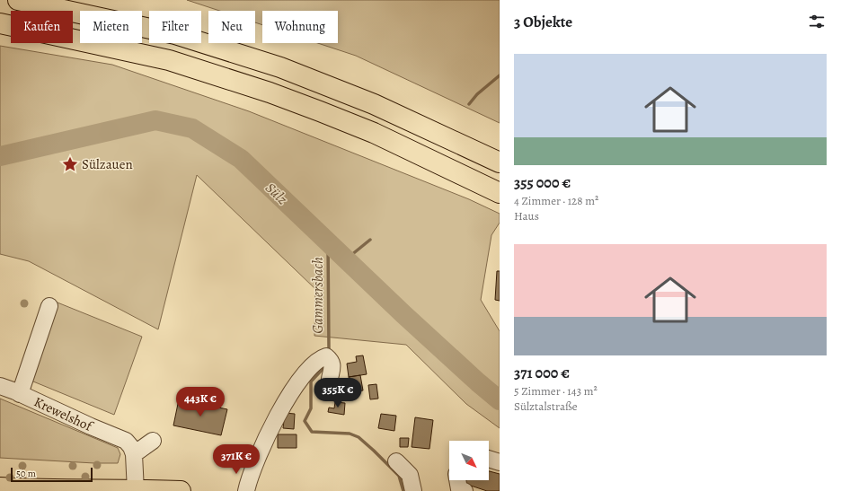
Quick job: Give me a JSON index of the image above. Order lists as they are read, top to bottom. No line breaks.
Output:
{"streets":{"street":["Krewelshof"]},"water":["Sülz","Gammersbach"],"places":{"place":["Sülzauen"]},"scale_bar":"50 m","north":"bottom right","page":{"heading":"3 Objekte","chip":["Kaufen","Mieten","Filter","Neu","Wohnung"],"list":[{"name":"355 000 €","note":"4 Zimmer · 128 m² · Haus"},{"name":"371 000 €","note":"5 Zimmer · 143 m² · Sülztalstraße"}],"price":["355K €","443K €","371K €"],"scale":"50 m"}}
